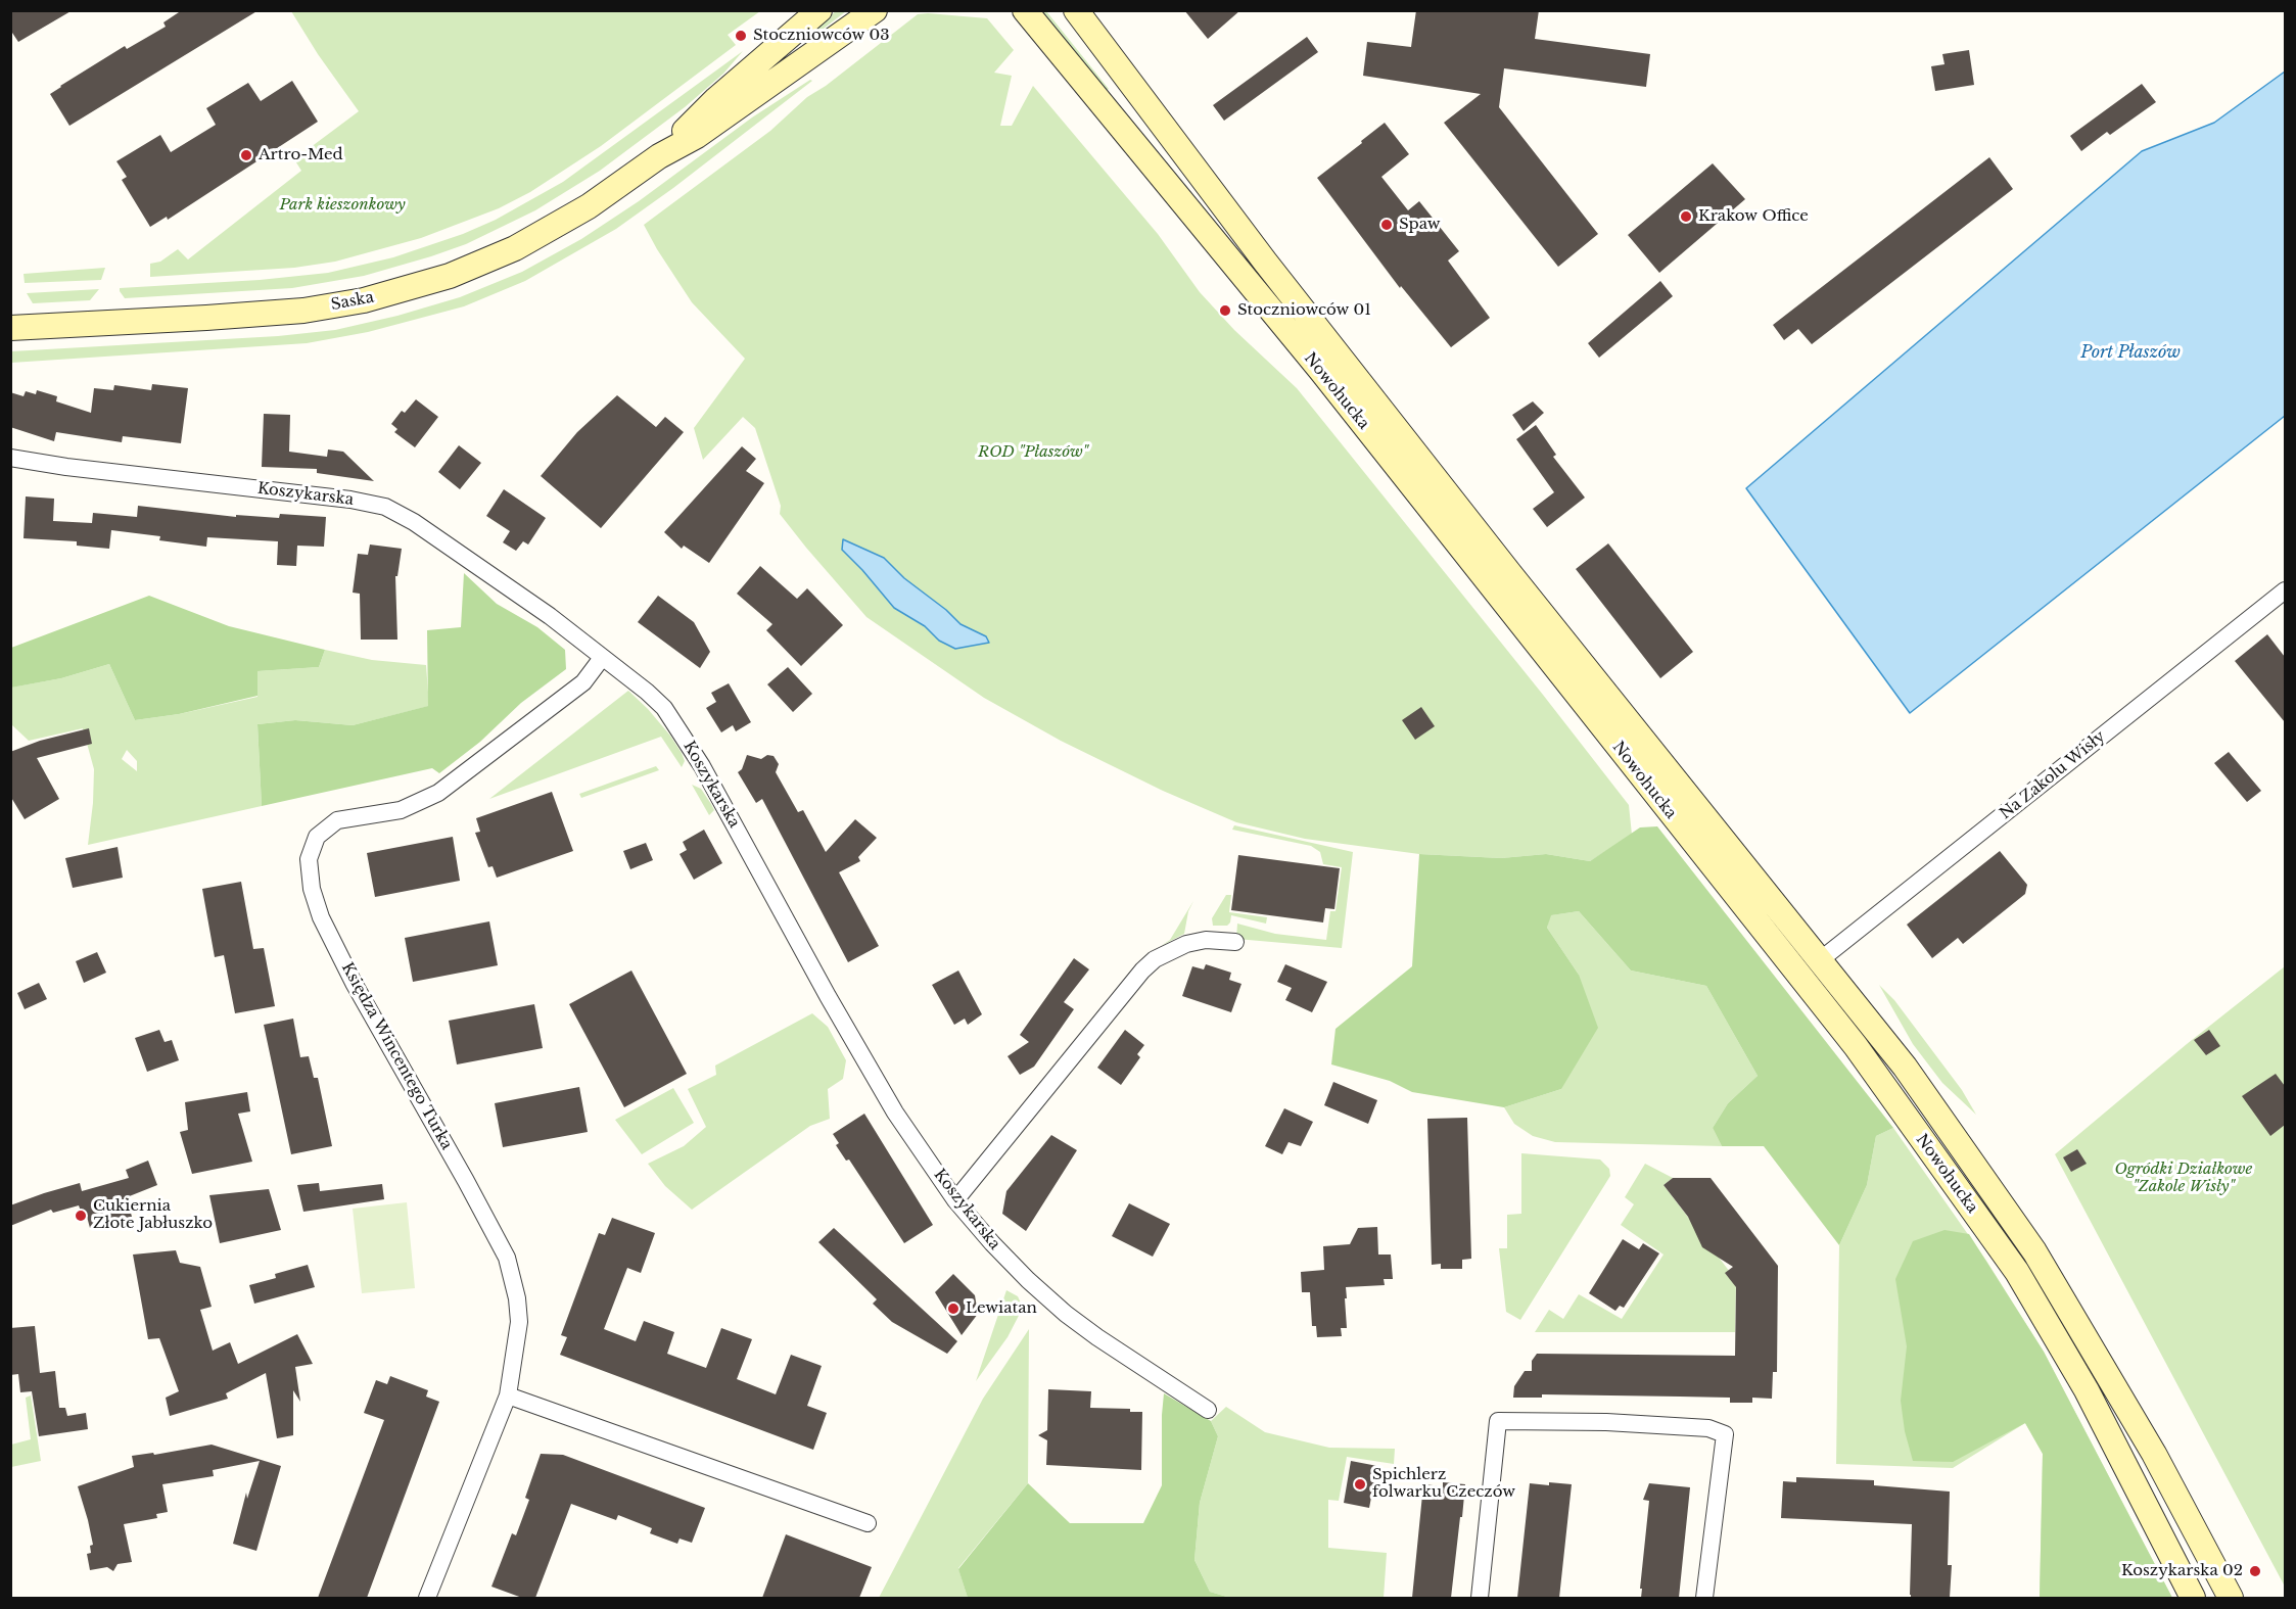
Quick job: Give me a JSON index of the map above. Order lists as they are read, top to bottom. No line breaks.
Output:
{"streets":{"main road":["Saska","Nowohucka"],"street":["Koszykarska","Na Zakolu Wisły","Księdza Wincentego Turka"]},"crossings":[["Nowohucka","Na Zakolu Wisły"],["Koszykarska","Księdza Wincentego Turka"]],"water":["Port Płaszów"],"parks":["Park kieszonkowy","ROD \"Płaszów\"","Ogródki Działkowe \"Zakole Wisły\""],"places":["Stoczniowców 03","Artro-Med","Krakow Office","Spaw","Stoczniowców 01","Cukiernia Złote Jabłuszko","Lewiatan","Spichlerz folwarku Czeczów","Koszykarska 02"]}
